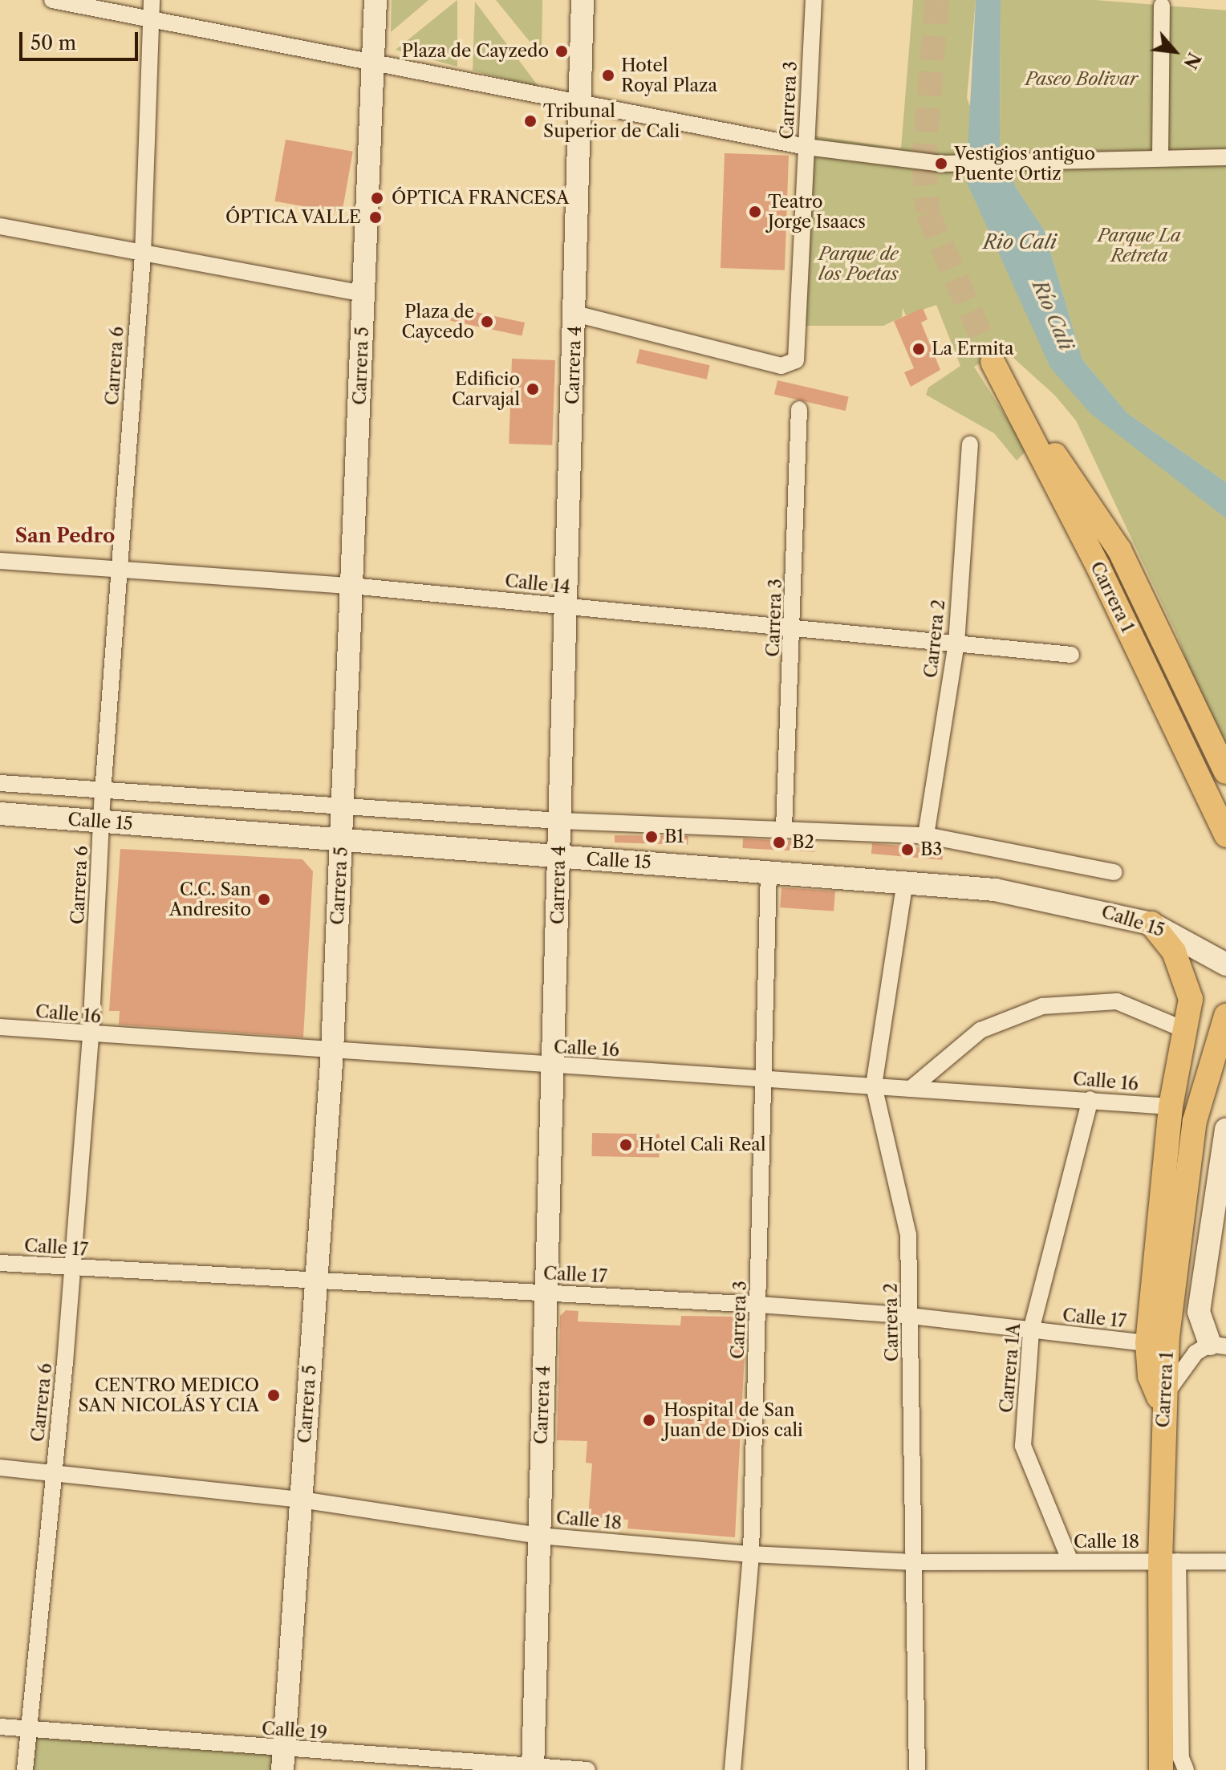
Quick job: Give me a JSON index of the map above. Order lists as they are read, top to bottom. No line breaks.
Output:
{"streets":{"main road":["Carrera 1"],"street":["Carrera 3","Carrera 4","Carrera 6","Carrera 5","Calle 14","Carrera 2","Calle 15","Calle 16","Calle 17","Carrera 1A","Calle 18","Calle 19"]},"crossings":[["Carrera 3","Carrera 4"],["Carrera 3","Calle 14"],["Carrera 3","Calle 15"],["Carrera 3","Calle 16"],["Carrera 3","Calle 17"],["Carrera 3","Calle 18"],["Carrera 4","Calle 14"],["Carrera 4","Calle 15"],["Carrera 4","Calle 16"],["Carrera 4","Calle 17"],["Carrera 4","Calle 18"],["Carrera 4","Calle 19"],["Carrera 6","Calle 14"],["Carrera 6","Calle 15"],["Carrera 6","Calle 16"],["Carrera 6","Calle 17"],["Carrera 6","Calle 18"],["Carrera 6","Calle 19"],["Carrera 5","Calle 14"],["Carrera 5","Calle 15"],["Carrera 5","Calle 16"],["Carrera 5","Calle 17"],["Carrera 5","Calle 18"],["Carrera 5","Calle 19"],["Calle 14","Carrera 2"],["Carrera 1","Calle 17"],["Carrera 1","Calle 18"],["Carrera 2","Calle 15"],["Carrera 2","Calle 16"],["Carrera 2","Calle 17"],["Carrera 2","Calle 18"],["Calle 16","Carrera 1A"],["Calle 17","Carrera 1A"],["Carrera 1A","Calle 18"]],"districts":["San Pedro"],"water":["Rio Cali","Río Cali"],"parks":["Paseo Bolivar","Parque La Retreta","Parque de los Poetas"],"places":["Plaza de Cayzedo","Hotel Royal Plaza","Tribunal Superior de Cali","Vestigios antiguo Puente Ortiz","ÓPTICA FRANCESA","Teatro Jorge Isaacs","ÓPTICA VALLE","Plaza de Caycedo","La Ermita","Edificio Carvajal","B1","B2","B3","C.C. San Andresito","Hotel Cali Real","CENTRO MEDICO SAN NICOLÁS Y CIA","Hospital de San Juan de Dios cali"],"scale_bar":"50 m","north":"bottom right"}
